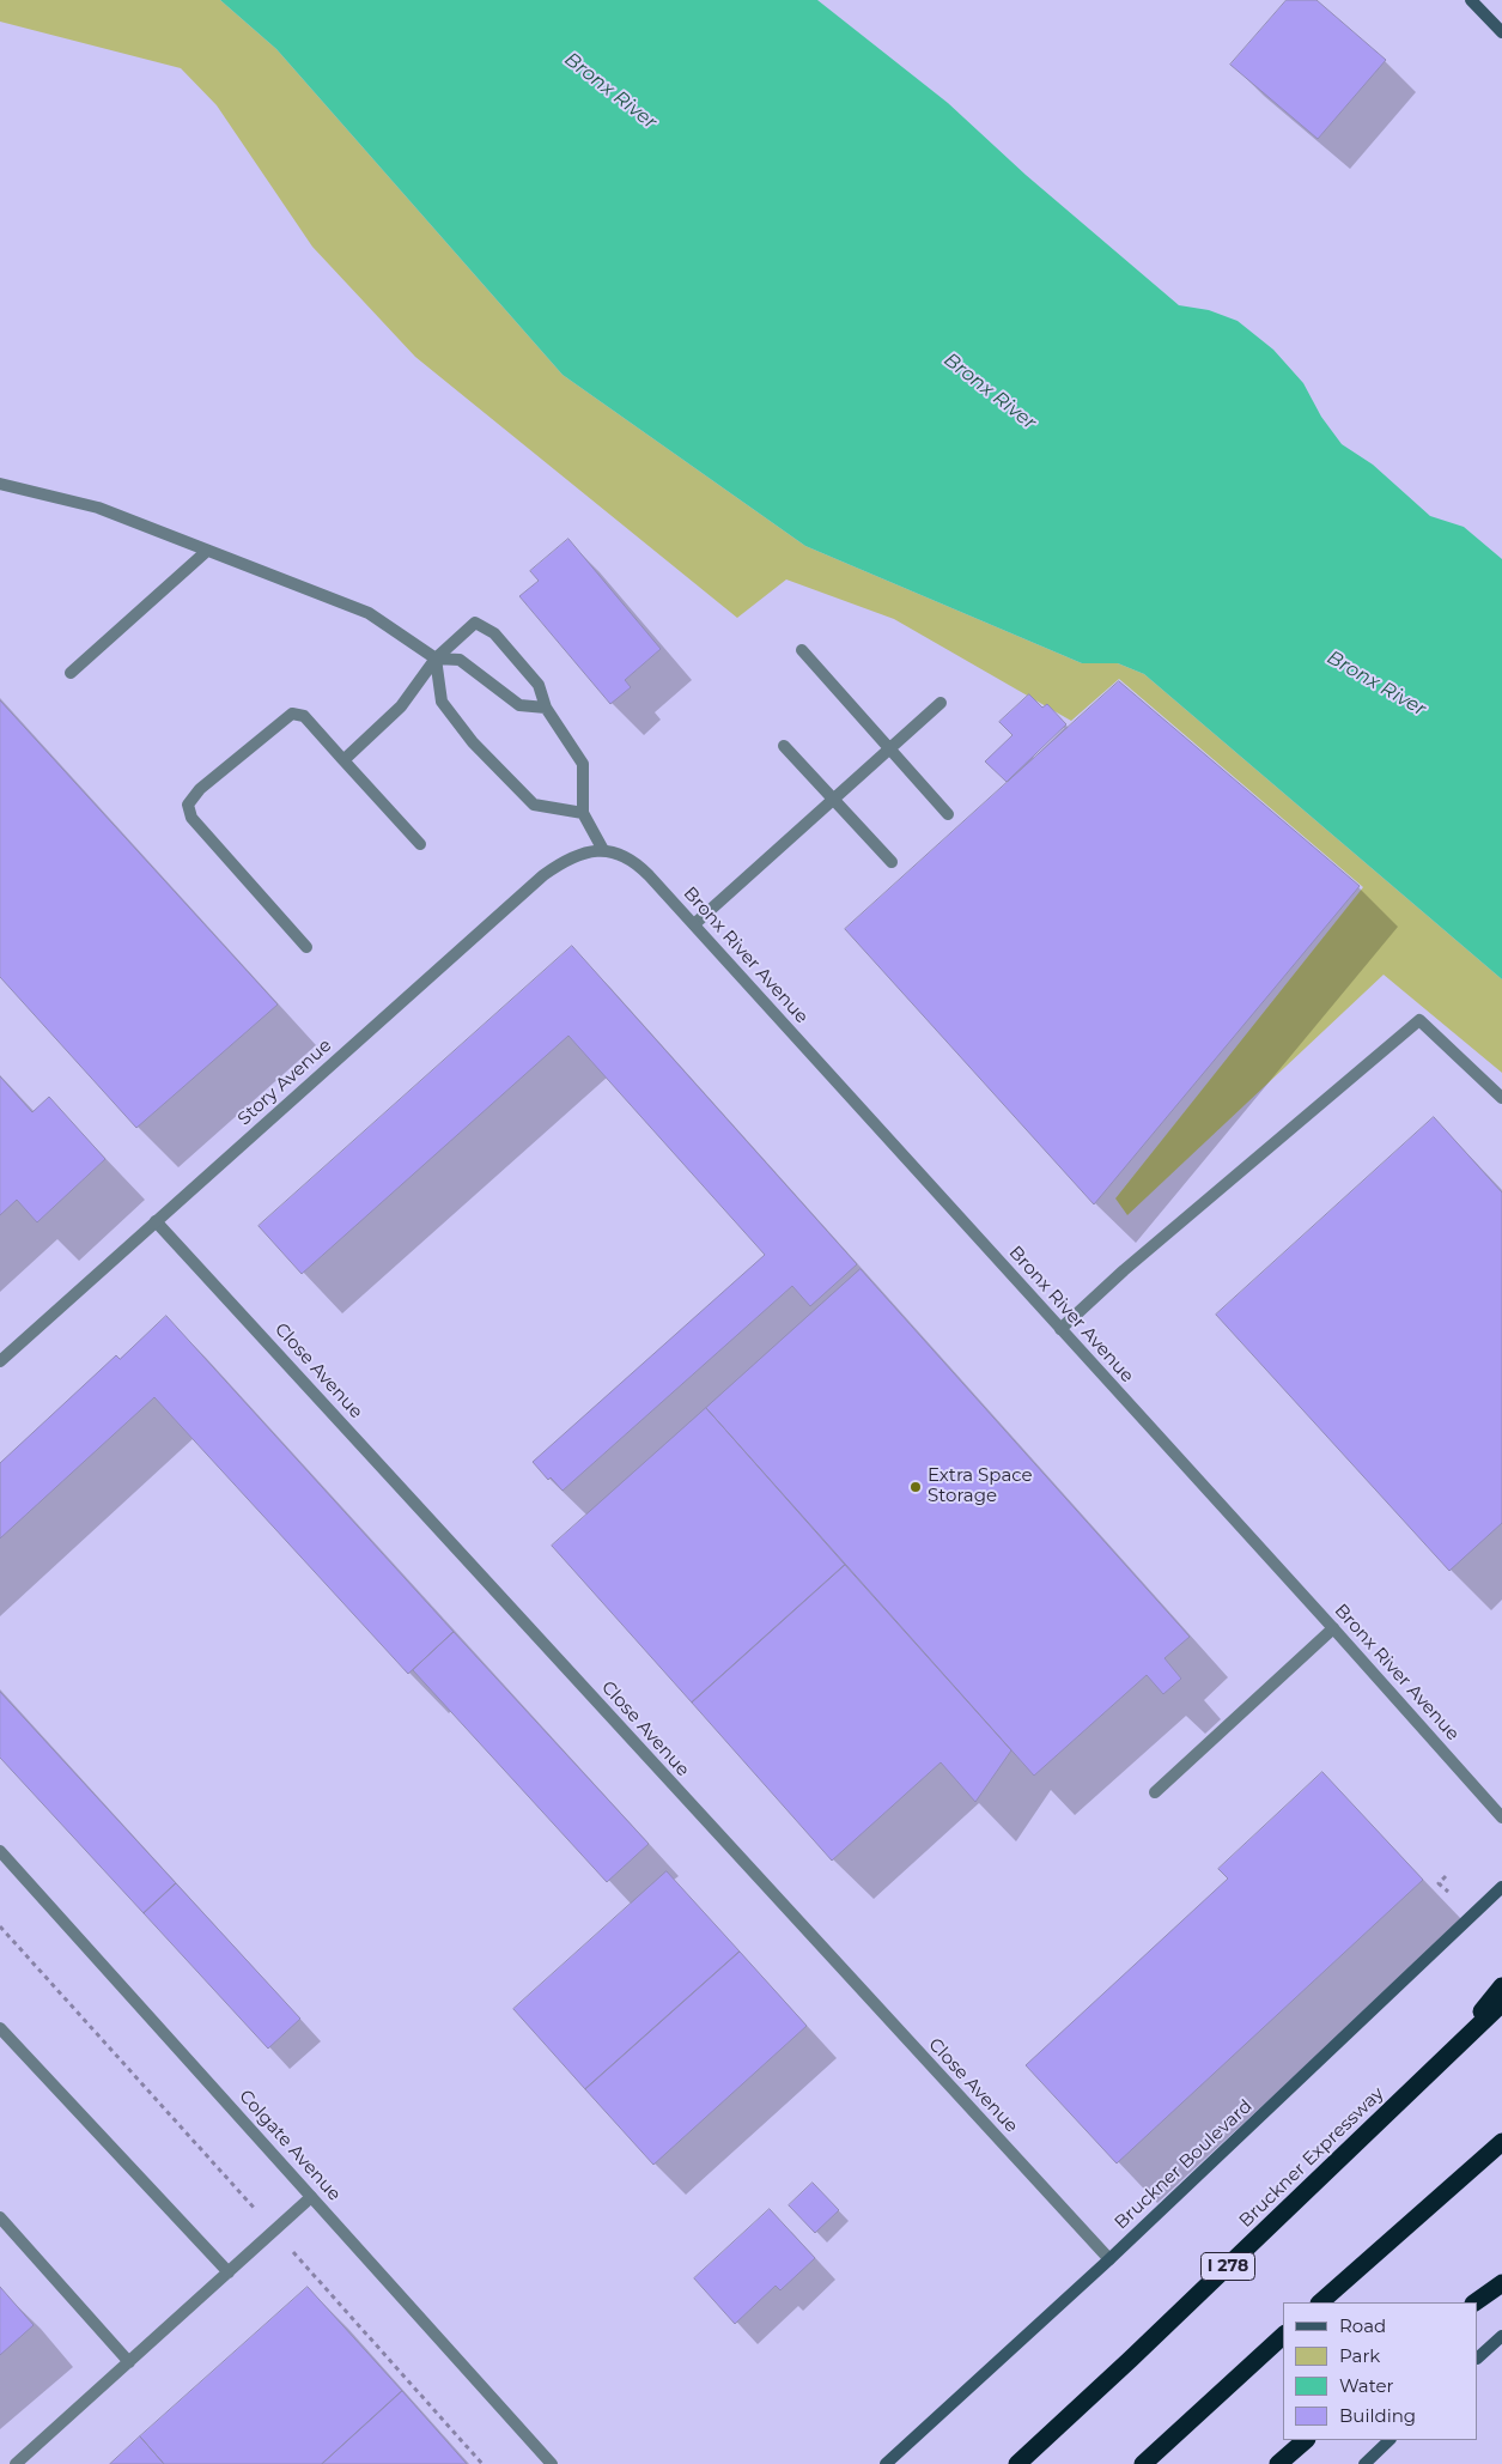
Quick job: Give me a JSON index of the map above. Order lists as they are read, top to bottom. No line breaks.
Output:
{"streets":{"highway":["Bruckner Expressway","I 278"],"main road":["Bruckner Boulevard"],"street":["Bronx River Avenue","Story Avenue","Close Avenue","Colgate Avenue"]},"crossings":[["Bronx River Avenue","Story Avenue"],["Story Avenue","Close Avenue"],["Close Avenue","Bruckner Boulevard"]],"water":["Bronx River"],"places":["Extra Space Storage"],"legend":["Road","Park","Water","Building"]}
